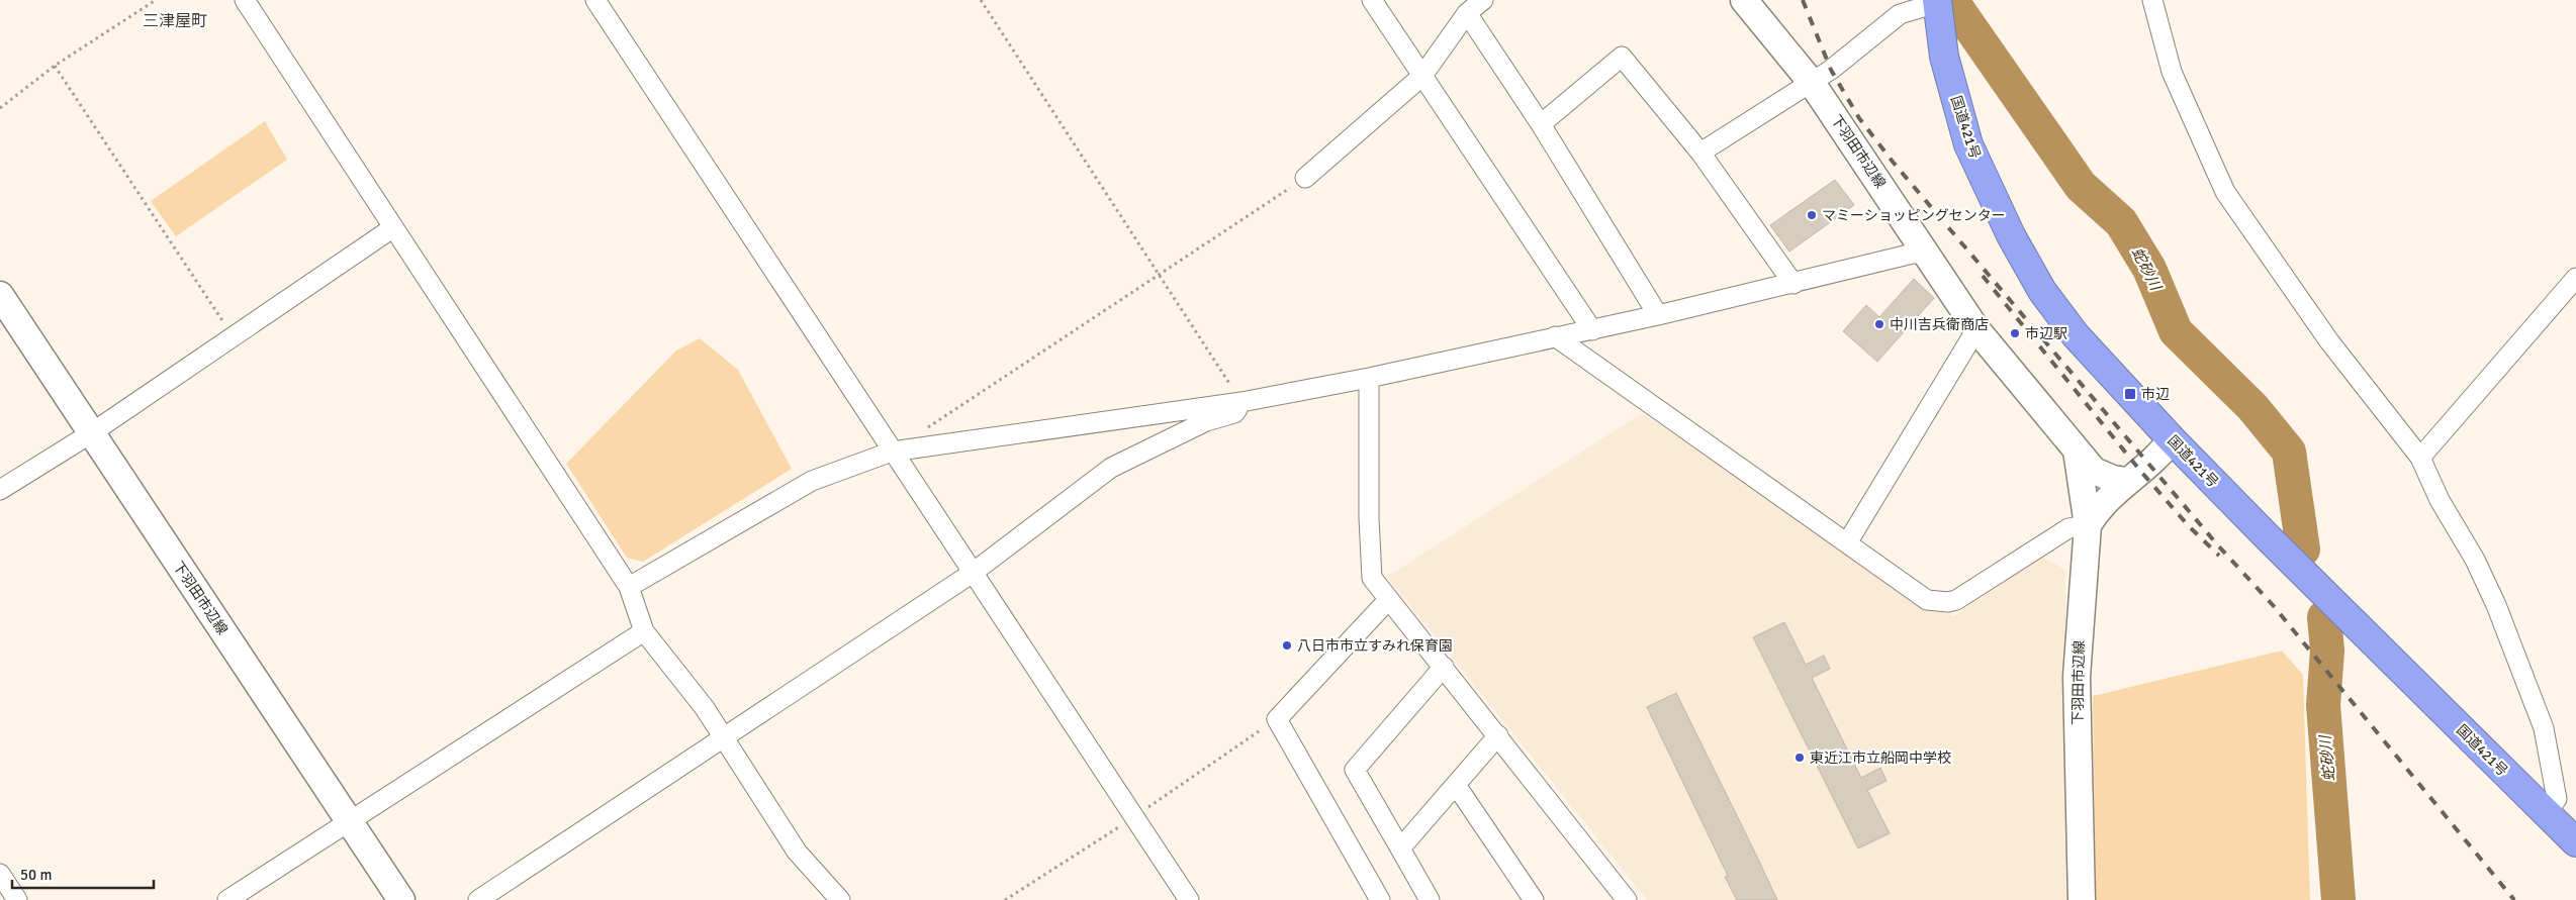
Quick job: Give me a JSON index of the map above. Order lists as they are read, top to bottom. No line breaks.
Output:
{"streets":{"highway":["国道421号"],"main road":["下羽田市辺線"]},"crossings":[["国道421号","下羽田市辺線"]],"districts":["三津屋町"],"water":["蛇砂川"],"places":{"other":["マミーショッピングセンター","中川吉兵衛商店","市辺駅","八日市市立すみれ保育園","東近江市立船岡中学校"],"transit":["市辺"]},"scale_bar":"50 m"}
